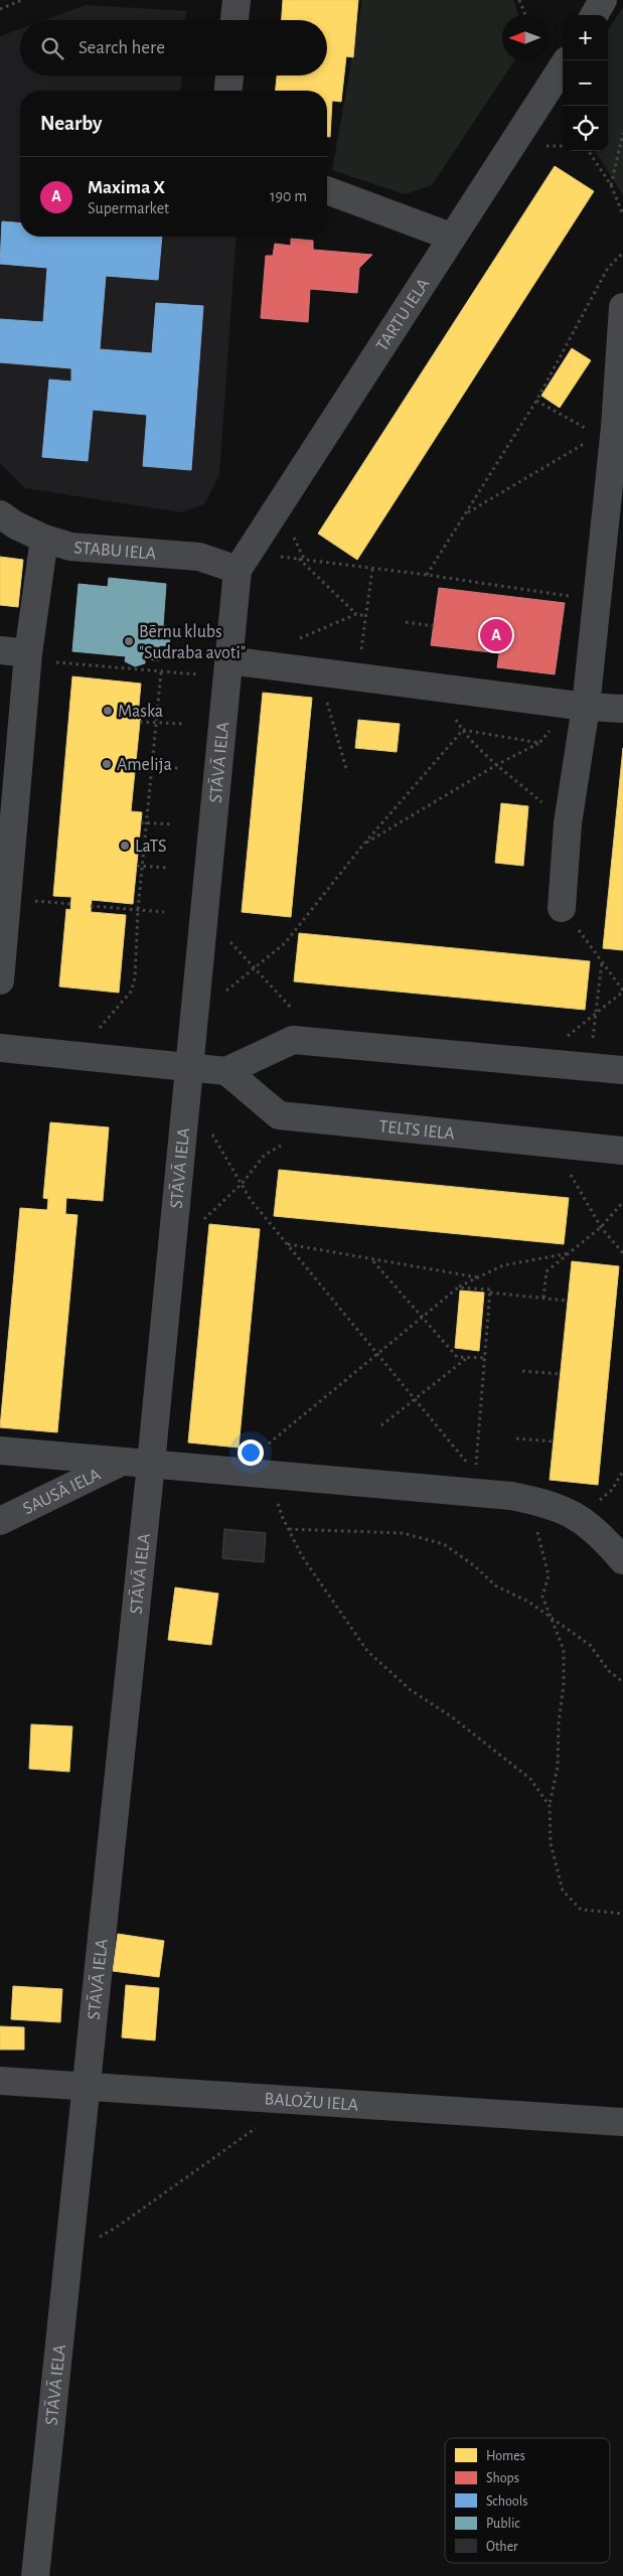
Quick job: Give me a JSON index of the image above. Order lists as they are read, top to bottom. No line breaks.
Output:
{"streets":{"street":["TARTU IELA","STABU IELA","STĀVĀ IELA","TELTS IELA","SAUSĀ IELA","BALOŽU IELA"]},"crossings":[["TARTU IELA","STABU IELA"],["TARTU IELA","STĀVĀ IELA"],["STABU IELA","STĀVĀ IELA"],["STĀVĀ IELA","BALOŽU IELA"]],"places":["Bērnu klubs \"Sudraba avoti\"","Maska","Amelija","LaTS"],"legend":["Homes","Shops","Schools","Public","Other"],"north":"left","page":{"map_buttons":["+","−"],"search":"Search here","heading":"Nearby","list":[{"mark":"A","name":"Maxima X","note":"Supermarket","value":"190 m"}],"pins":"A"}}
